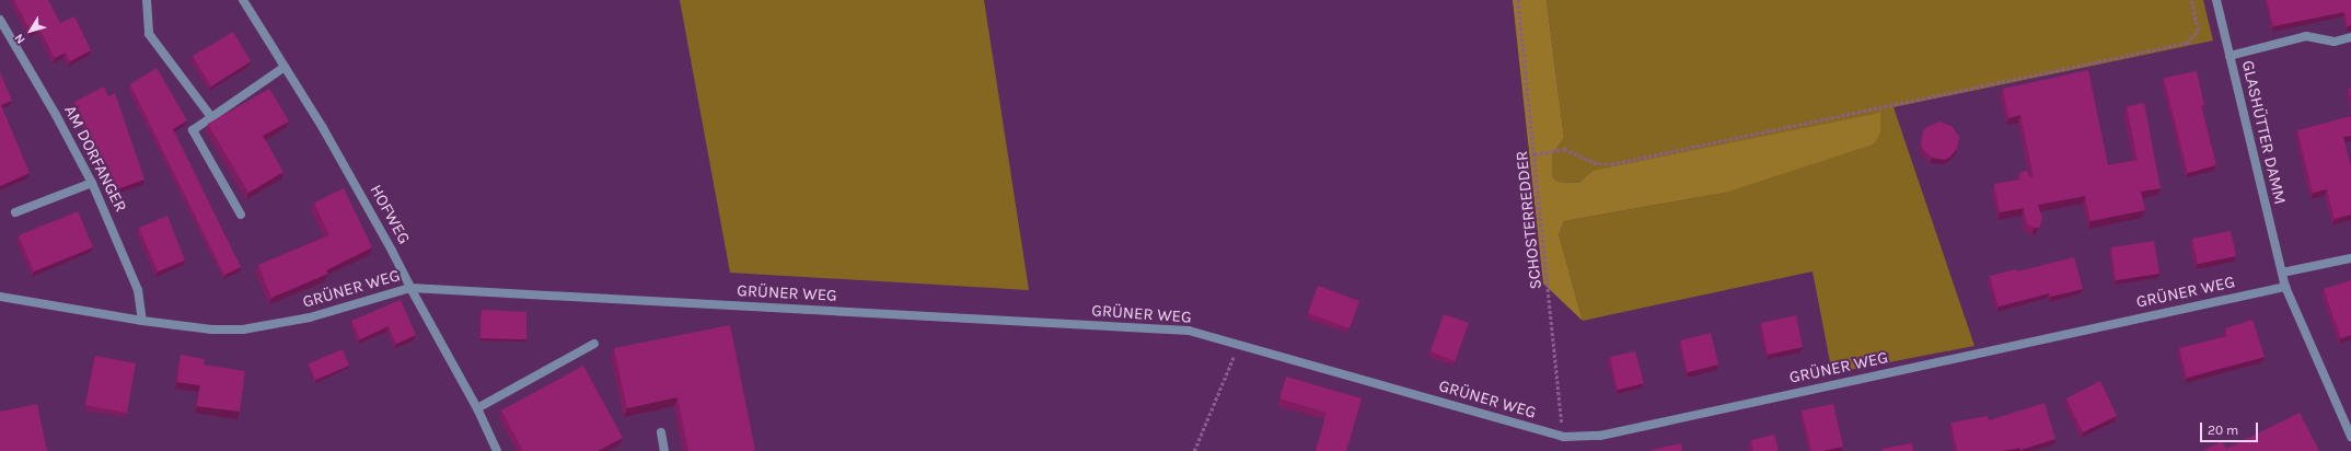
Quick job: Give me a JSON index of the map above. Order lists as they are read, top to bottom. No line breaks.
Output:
{"streets":{"street":["GLASHÜTTER DAMM","AM DORFANGER","HOFWEG","GRÜNER WEG"],"path":["SCHOSTERREDDER"]},"crossings":[["GLASHÜTTER DAMM","GRÜNER WEG"],["AM DORFANGER","GRÜNER WEG"],["HOFWEG","GRÜNER WEG"],["SCHOSTERREDDER","GRÜNER WEG"]],"scale_bar":"20 m","north":"bottom left"}
